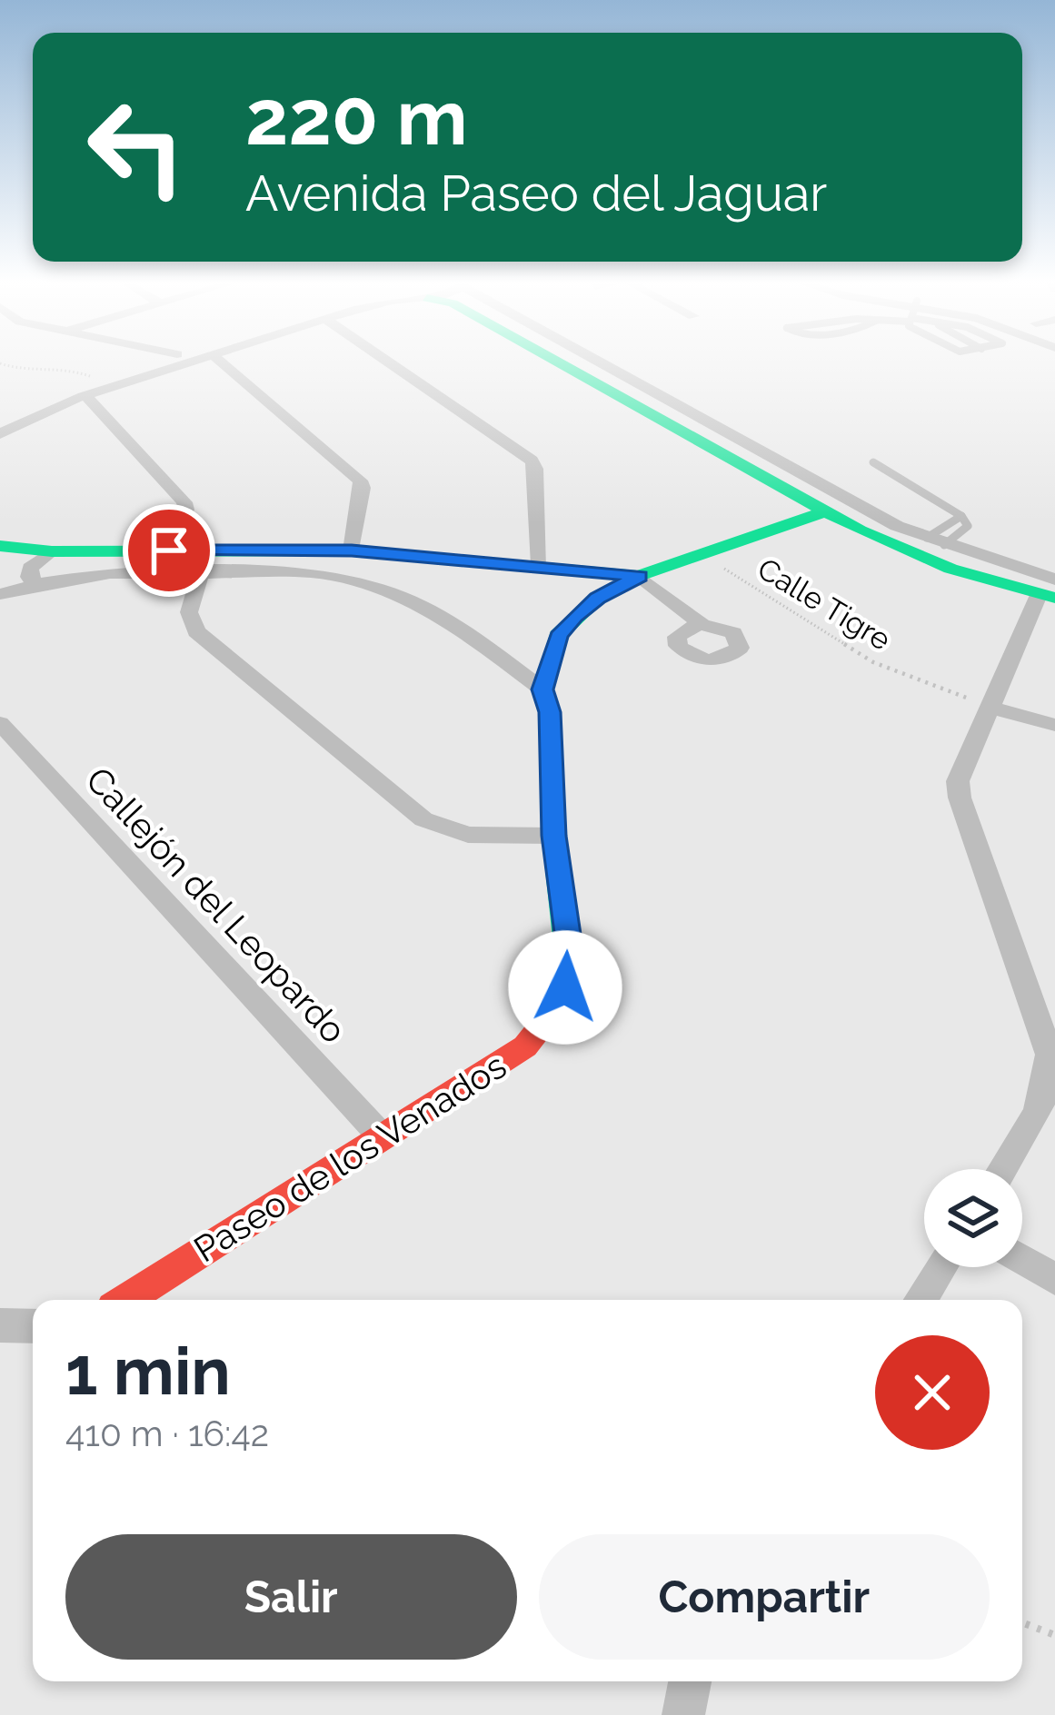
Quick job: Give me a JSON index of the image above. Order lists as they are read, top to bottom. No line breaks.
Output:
{"streets":{"street":["Callejón del Leopardo","Paseo de los Venados"],"path":["Calle Tigre"]},"crossings":[["Calle Tigre","Paseo de los Venados"],["Callejón del Leopardo","Paseo de los Venados"]],"page":{"turn":["220 m","Avenida Paseo del Jaguar"],"heading":["1 min","410 m · 16:42"],"buttons":["Salir","Compartir"]}}
